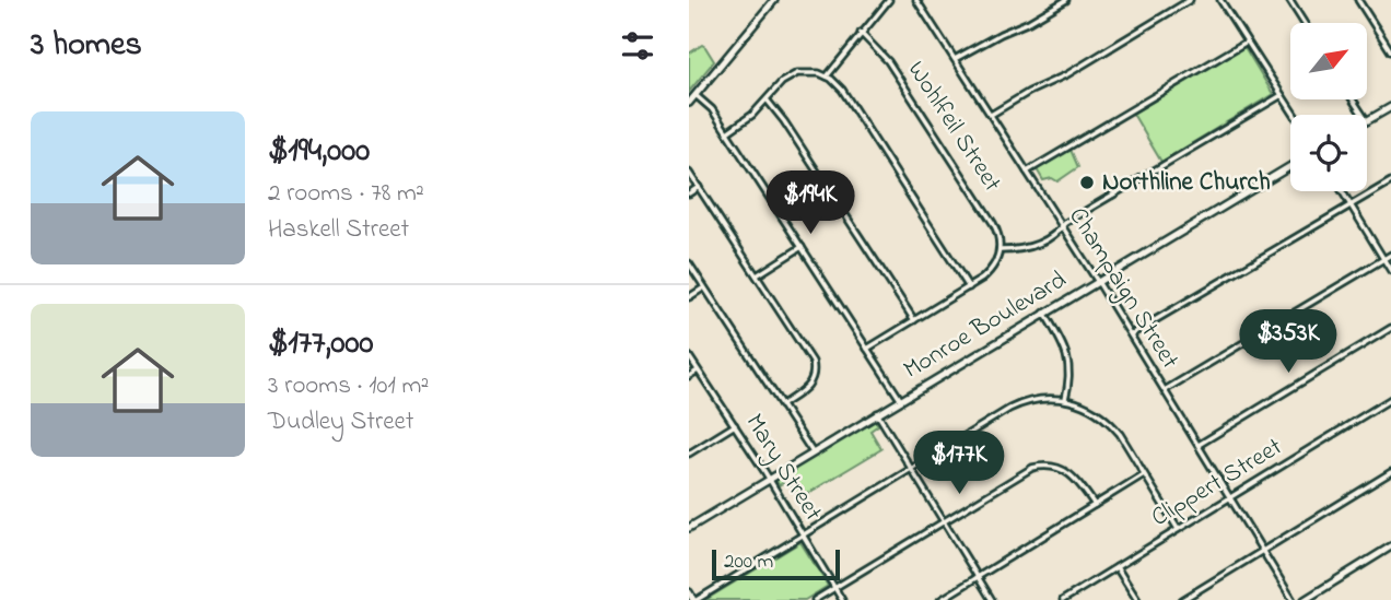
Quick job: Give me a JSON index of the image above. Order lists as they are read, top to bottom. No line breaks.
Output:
{"streets":{"street":["Wohlfeil Street","Champaign Street","Monroe Boulevard","Mary Street","Clippert Street"]},"crossings":[["Champaign Street","Monroe Boulevard"],["Champaign Street","Clippert Street"],["Monroe Boulevard","Mary Street"]],"places":["Northline Church"],"scale_bar":"200 m","north":"top right","page":{"heading":"3 homes","list":[{"name":"$194,000","note":"2 rooms · 78 m² · Haskell Street"},{"name":"$177,000","note":"3 rooms · 101 m² · Dudley Street"}],"price":["$194K","$353K","$177K"],"scale":"200 m"}}
